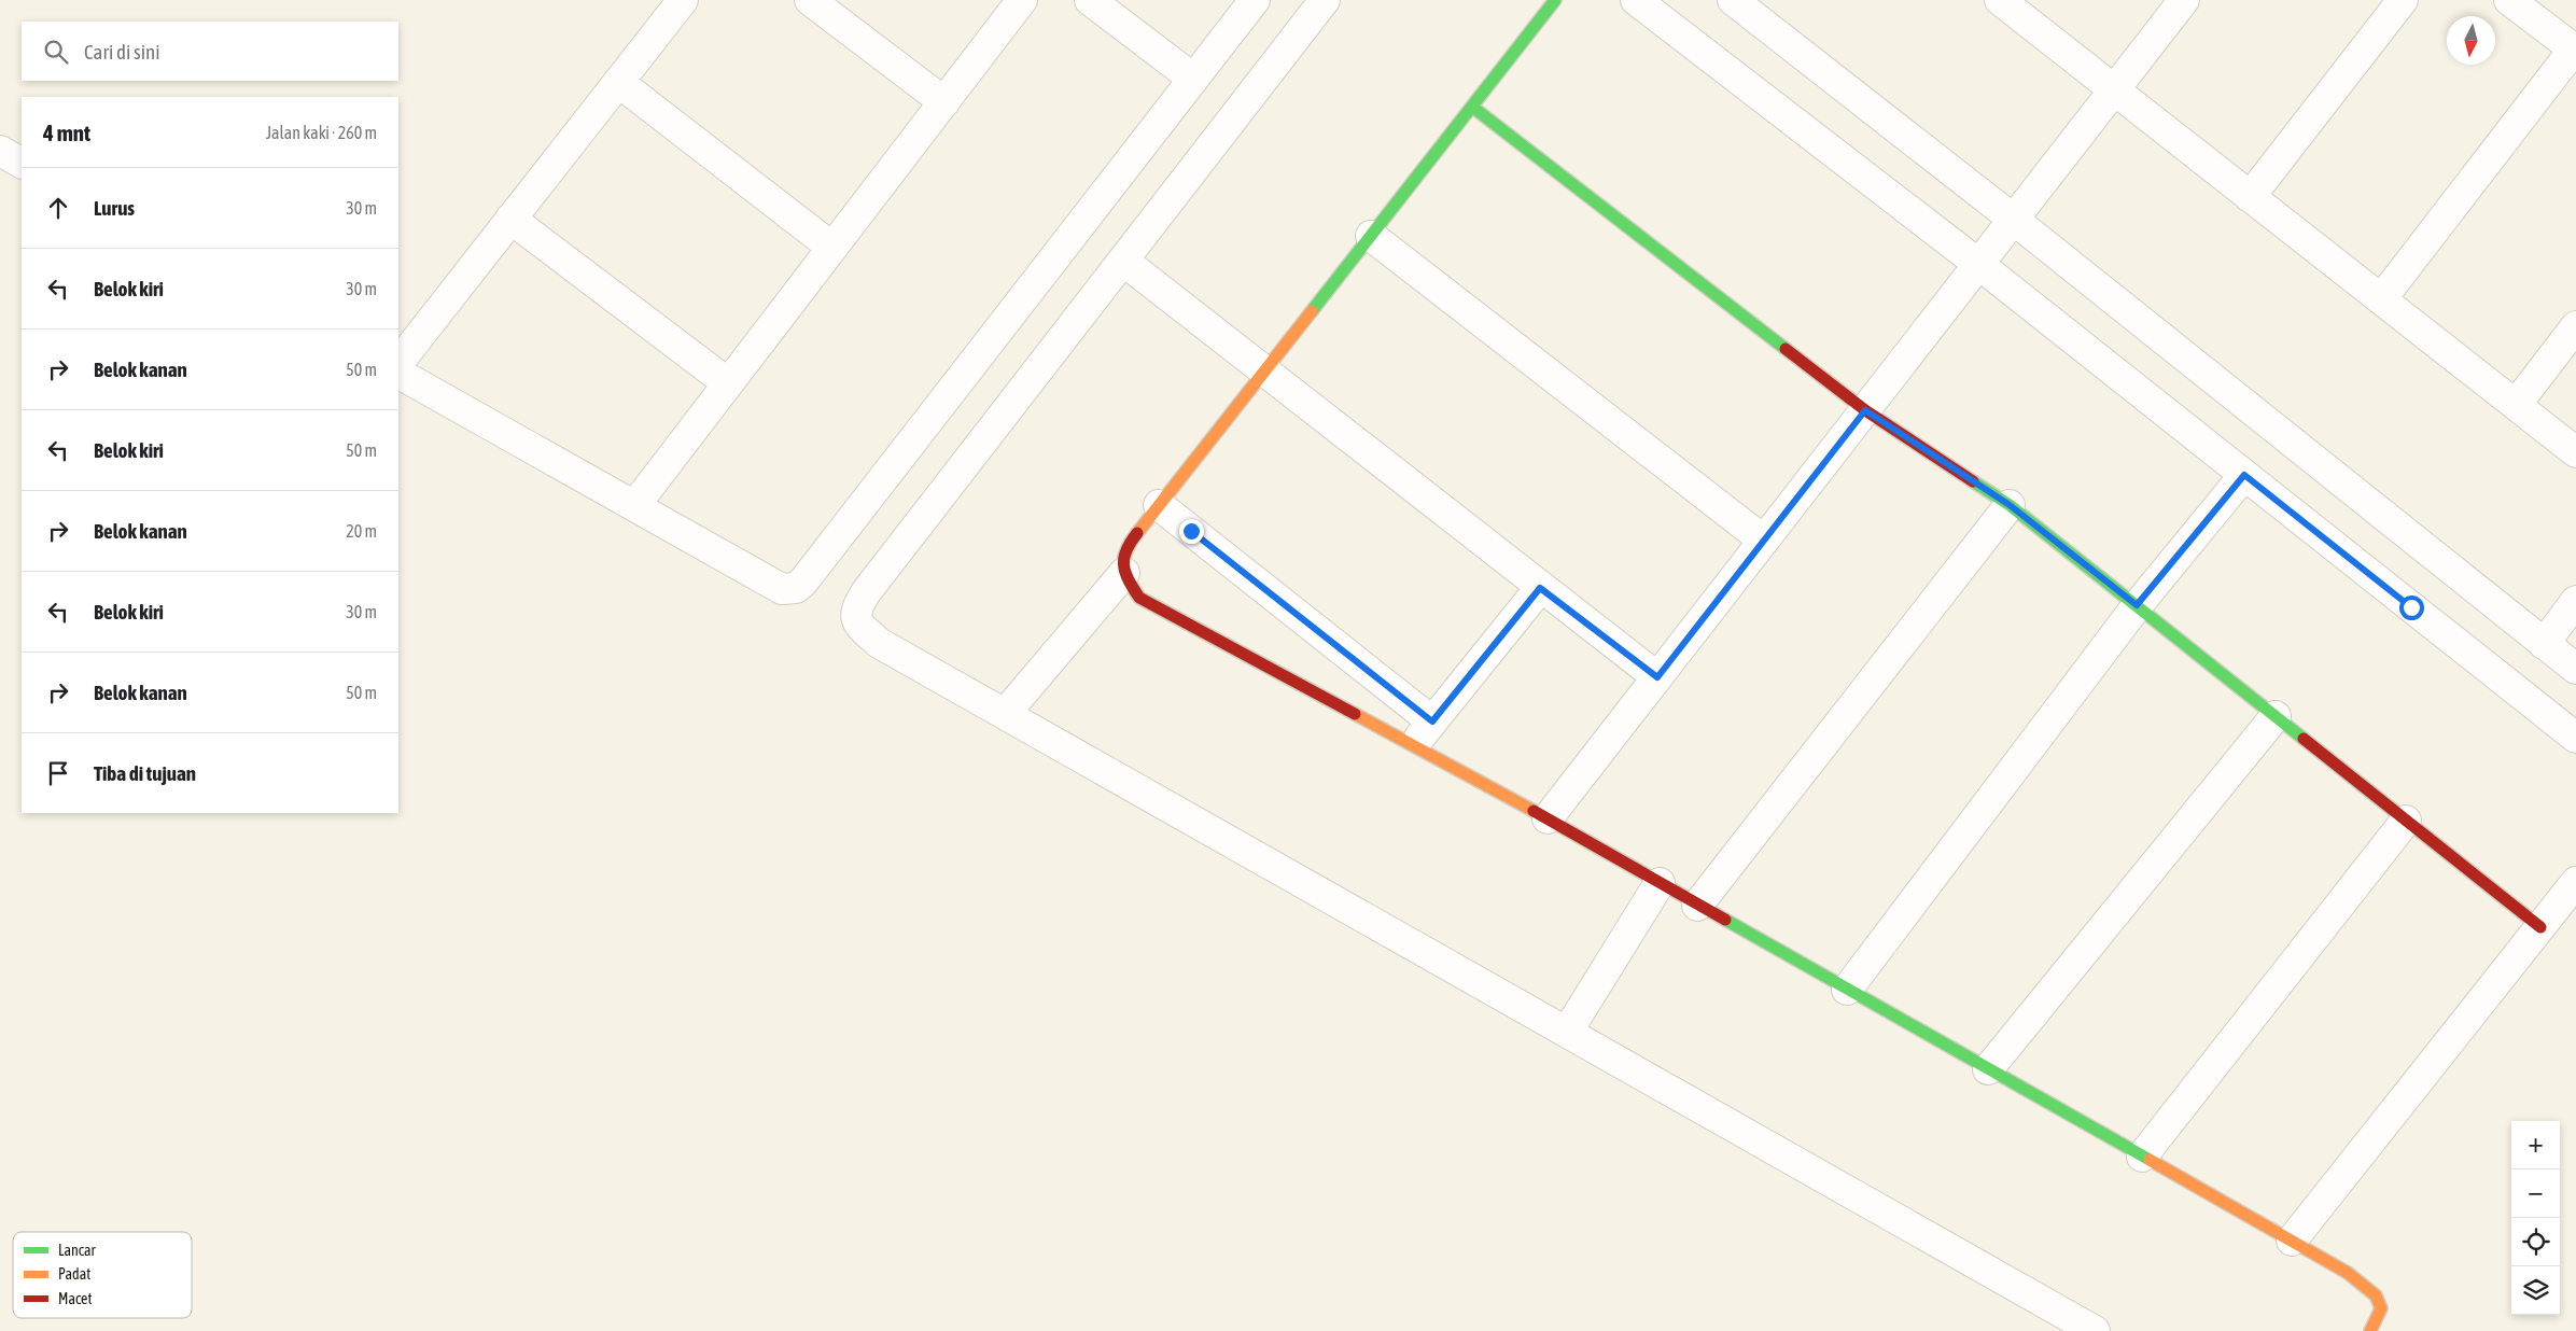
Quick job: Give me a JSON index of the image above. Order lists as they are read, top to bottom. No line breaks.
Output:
{"legend":["Lancar","Padat","Macet"],"north":"bottom","page":{"search":"Cari di sini","heading":["4 mnt","Jalan kaki · 260 m"],"list":[["Lurus","30 m"],["Belok kiri","30 m"],["Belok kanan","50 m"],["Belok kiri","50 m"],["Belok kanan","20 m"],["Belok kiri","30 m"],["Belok kanan","50 m"],"Tiba di tujuan"],"map_buttons":["+","−"]}}
